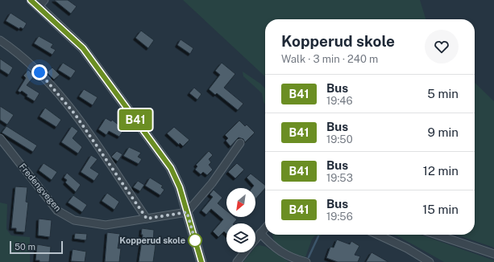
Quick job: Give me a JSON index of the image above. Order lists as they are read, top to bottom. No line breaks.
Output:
{"streets":{"street":["Fredengvegen"]},"places":["Kopperud skole"],"lines":["bus line B41"],"scale_bar":"50 m","north":"bottom left","page":{"on_map":"B41","heading":["Kopperud skole","Walk · 3 min · 240 m"],"list":[{"mark":"B41","name":"Bus","note":"19:46","value":"5 min"},{"mark":"B41","name":"Bus","note":"19:50","value":"9 min"},{"mark":"B41","name":"Bus","note":"19:53","value":"12 min"},{"mark":"B41","name":"Bus","note":"19:56","value":"15 min"}],"scale":"50 m"}}
